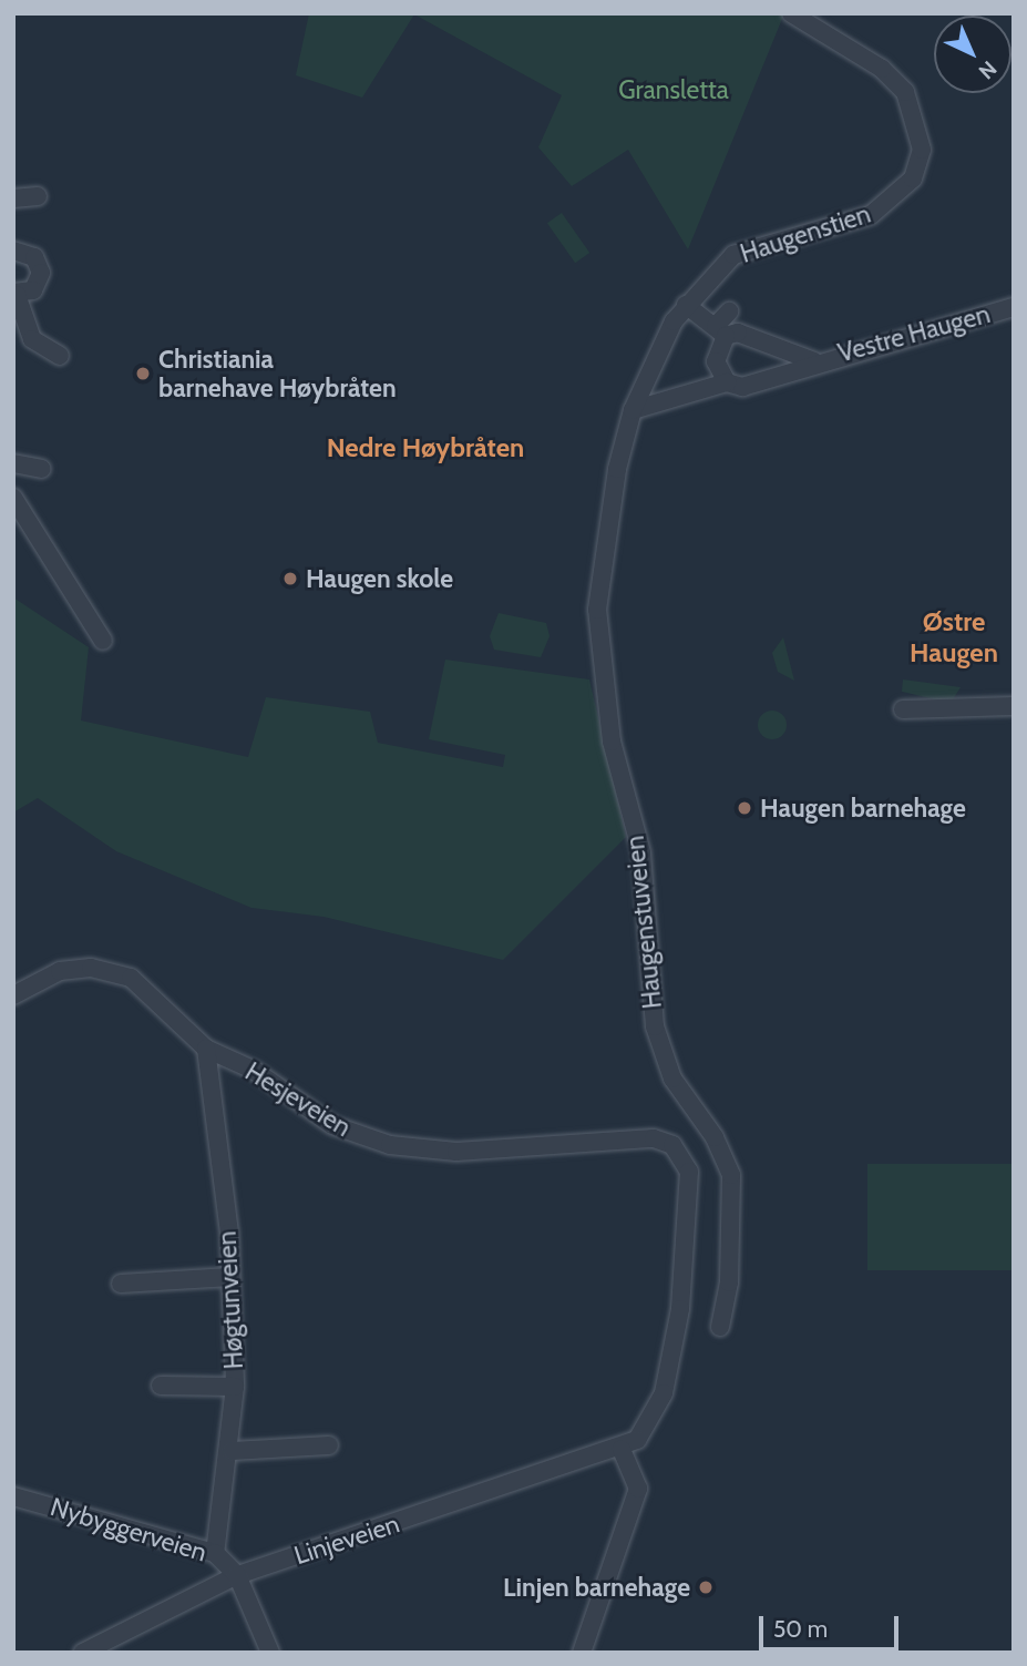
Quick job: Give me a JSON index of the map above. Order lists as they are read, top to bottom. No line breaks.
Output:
{"streets":{"street":["Haugenstien","Vestre Haugen","Haugenstuveien","Hesjeveien","Høgtunveien","Nybyggerveien","Linjeveien"]},"crossings":[["Haugenstien","Vestre Haugen"],["Haugenstien","Haugenstuveien"],["Vestre Haugen","Haugenstuveien"],["Hesjeveien","Høgtunveien"],["Hesjeveien","Linjeveien"],["Høgtunveien","Nybyggerveien"],["Nybyggerveien","Linjeveien"]],"districts":["Nedre Høybråten","Østre Haugen"],"parks":["Gransletta"],"places":["Christiania barnehave Høybråten","Haugen skole","Haugen barnehage","Linjen barnehage"],"scale_bar":"50 m","north":"bottom right"}
